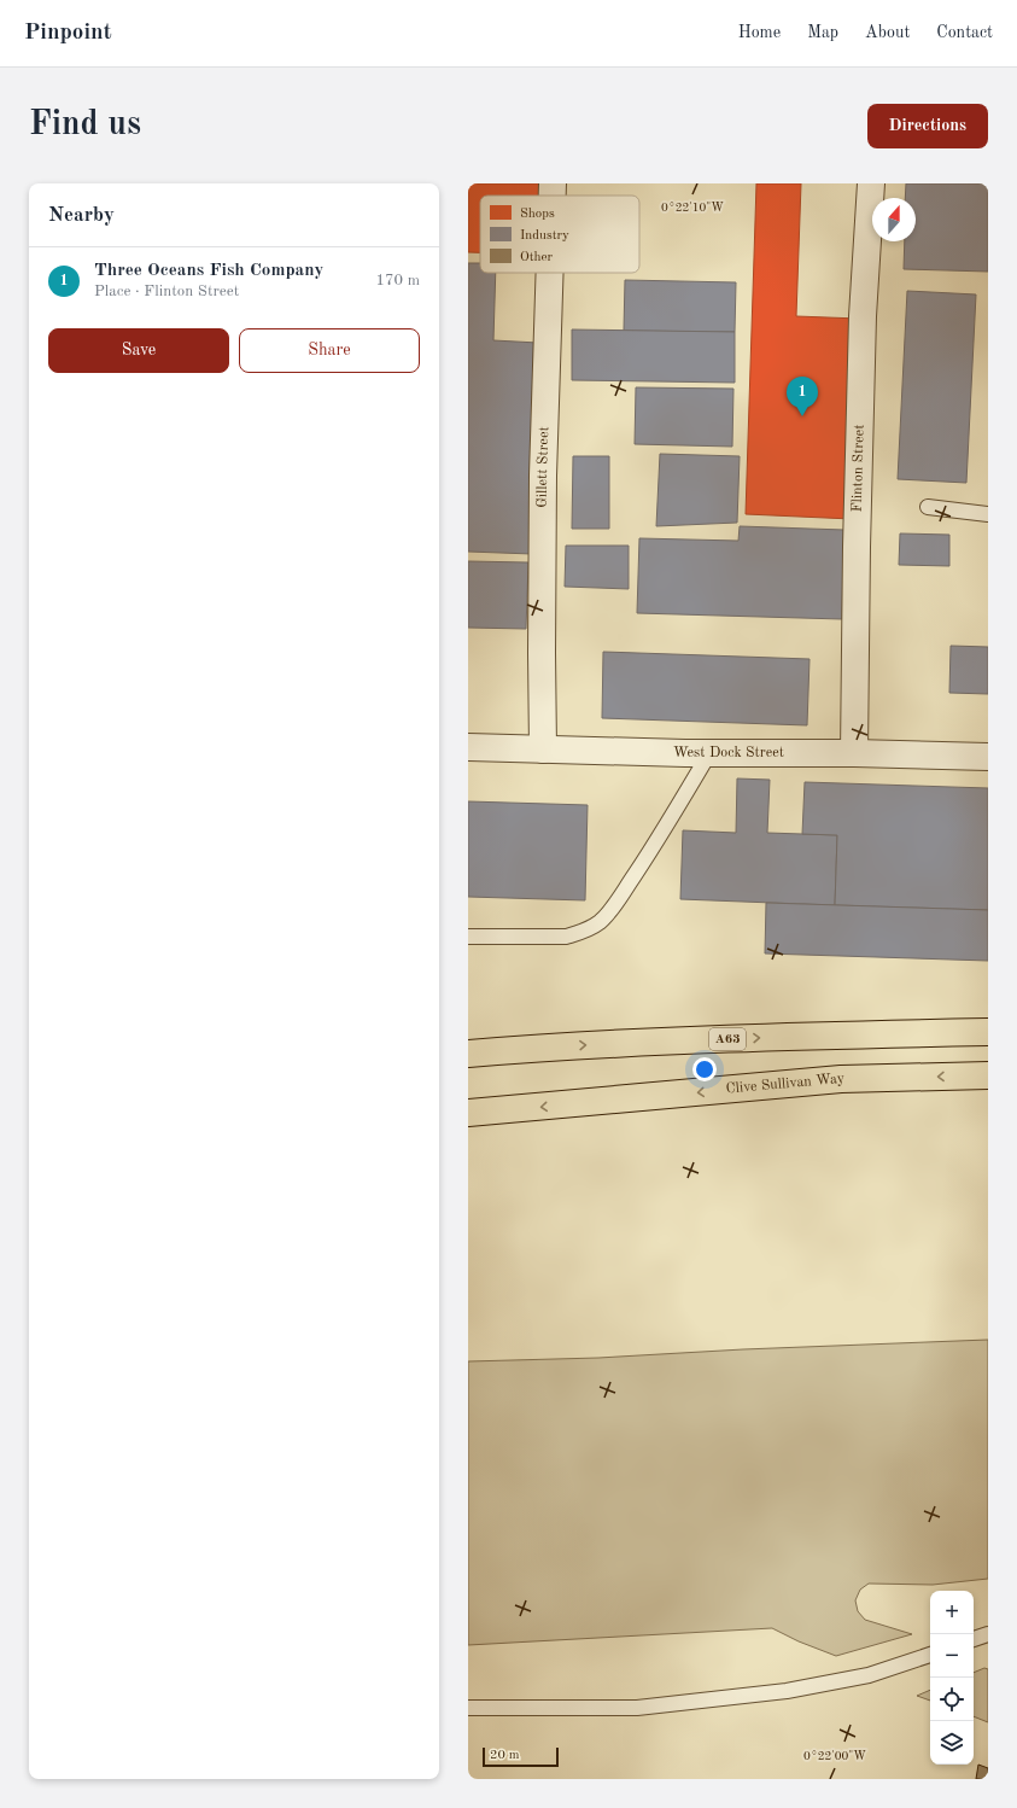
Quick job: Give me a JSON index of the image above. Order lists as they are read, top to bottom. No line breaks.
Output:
{"streets":{"highway":["A63","Clive Sullivan Way"],"street":["Gillett Street","Flinton Street","West Dock Street"]},"crossings":[["Gillett Street","West Dock Street"],["Flinton Street","West Dock Street"]],"legend":["Shops","Industry","Other"],"scale_bar":"20 m","north":"top","page":{"header":"Pinpoint","nav":["Home","Map","About","Contact"],"buttons":["Directions",["Save","Share"]],"title":"Find us","heading":"Nearby","list":[{"mark":"1","name":"Three Oceans Fish Company","note":"Place · Flinton Street","value":"170 m"}],"pins":"1","map_buttons":["+","−"],"scale":"20 m"},"coordinates":["0°22'10\"W","0°22'00\"W"]}
